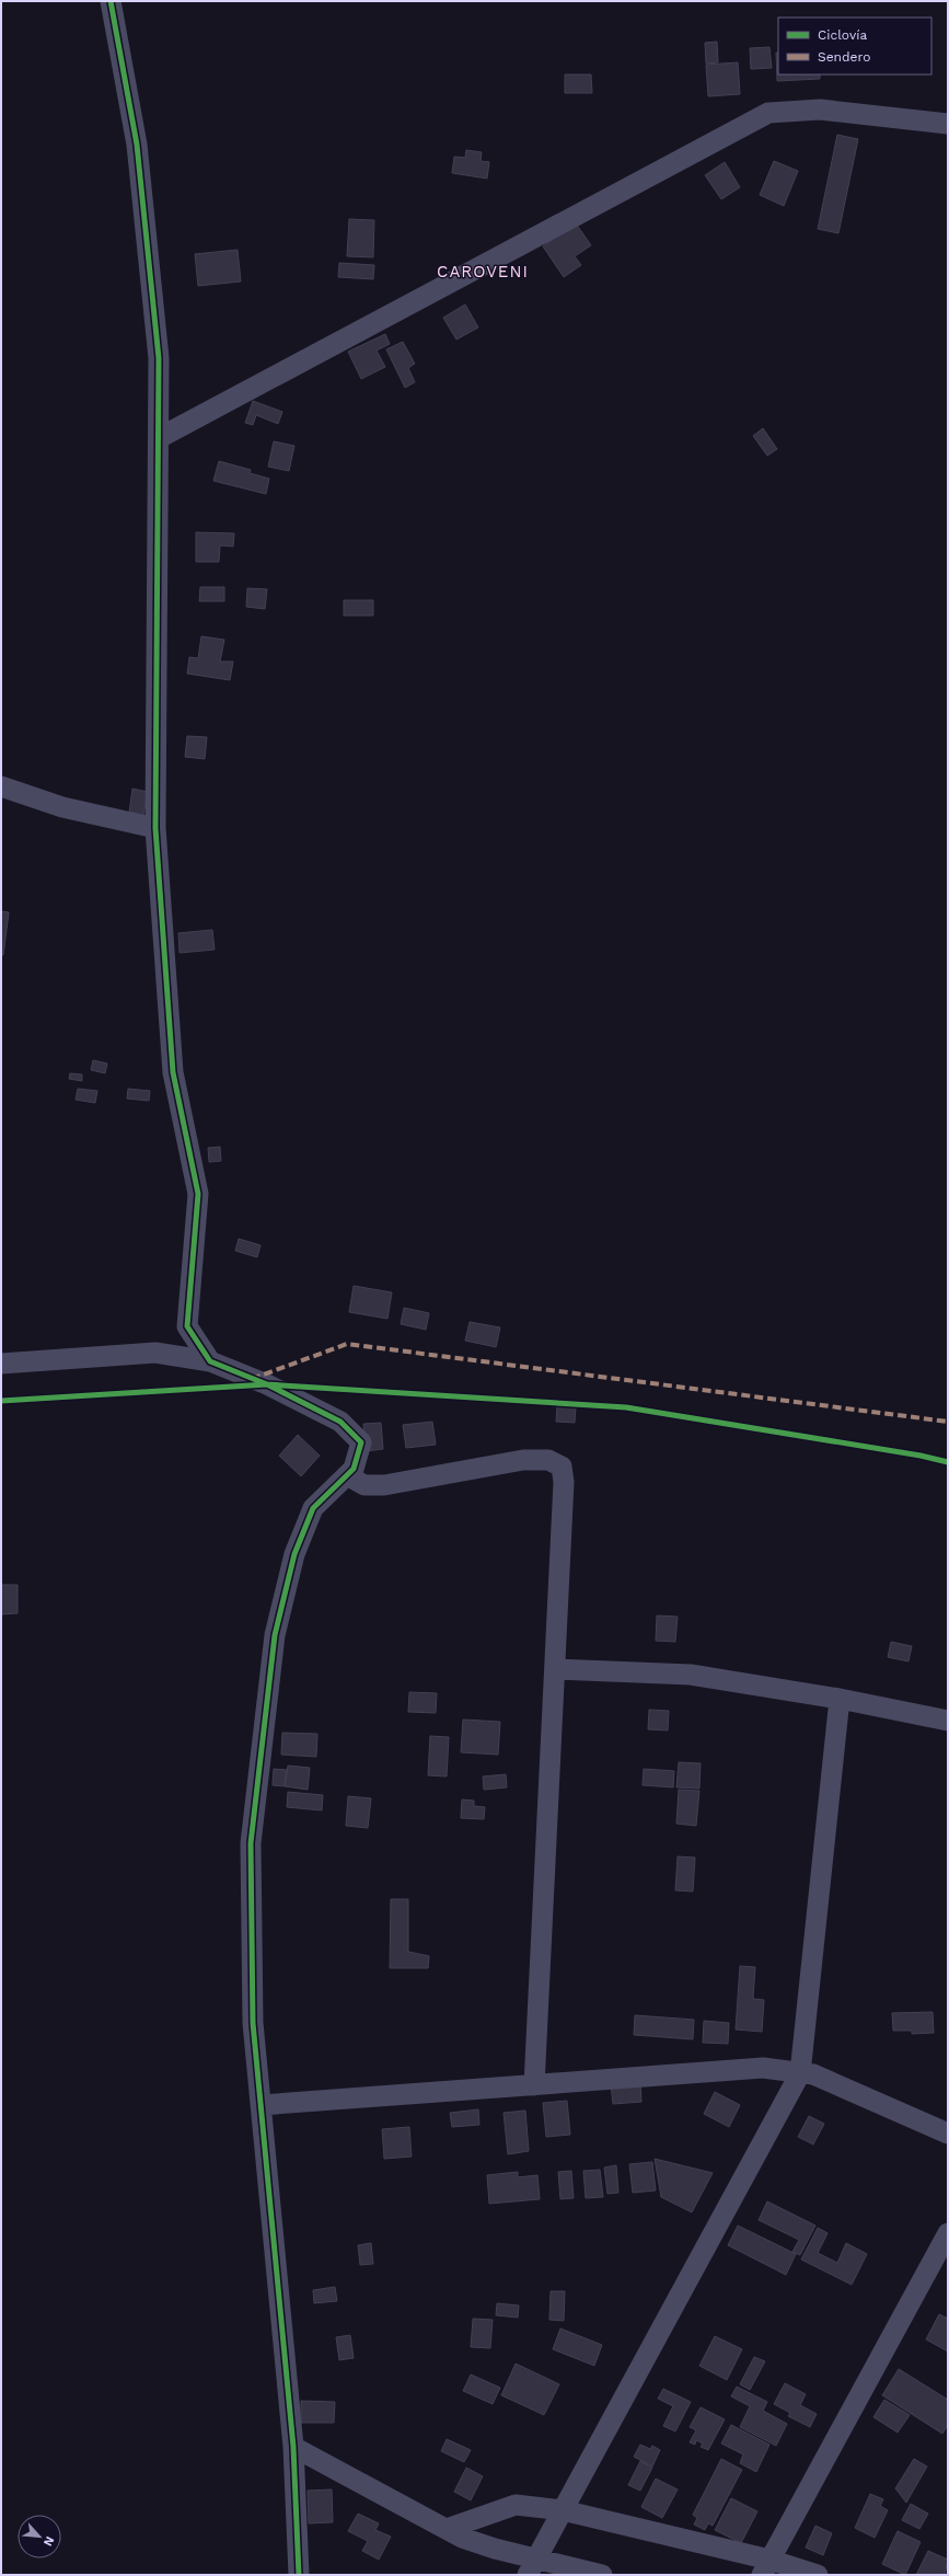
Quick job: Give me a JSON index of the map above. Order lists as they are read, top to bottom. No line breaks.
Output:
{"districts":["CAROVENI"],"legend":["Ciclovía","Sendero"],"north":"bottom right"}
